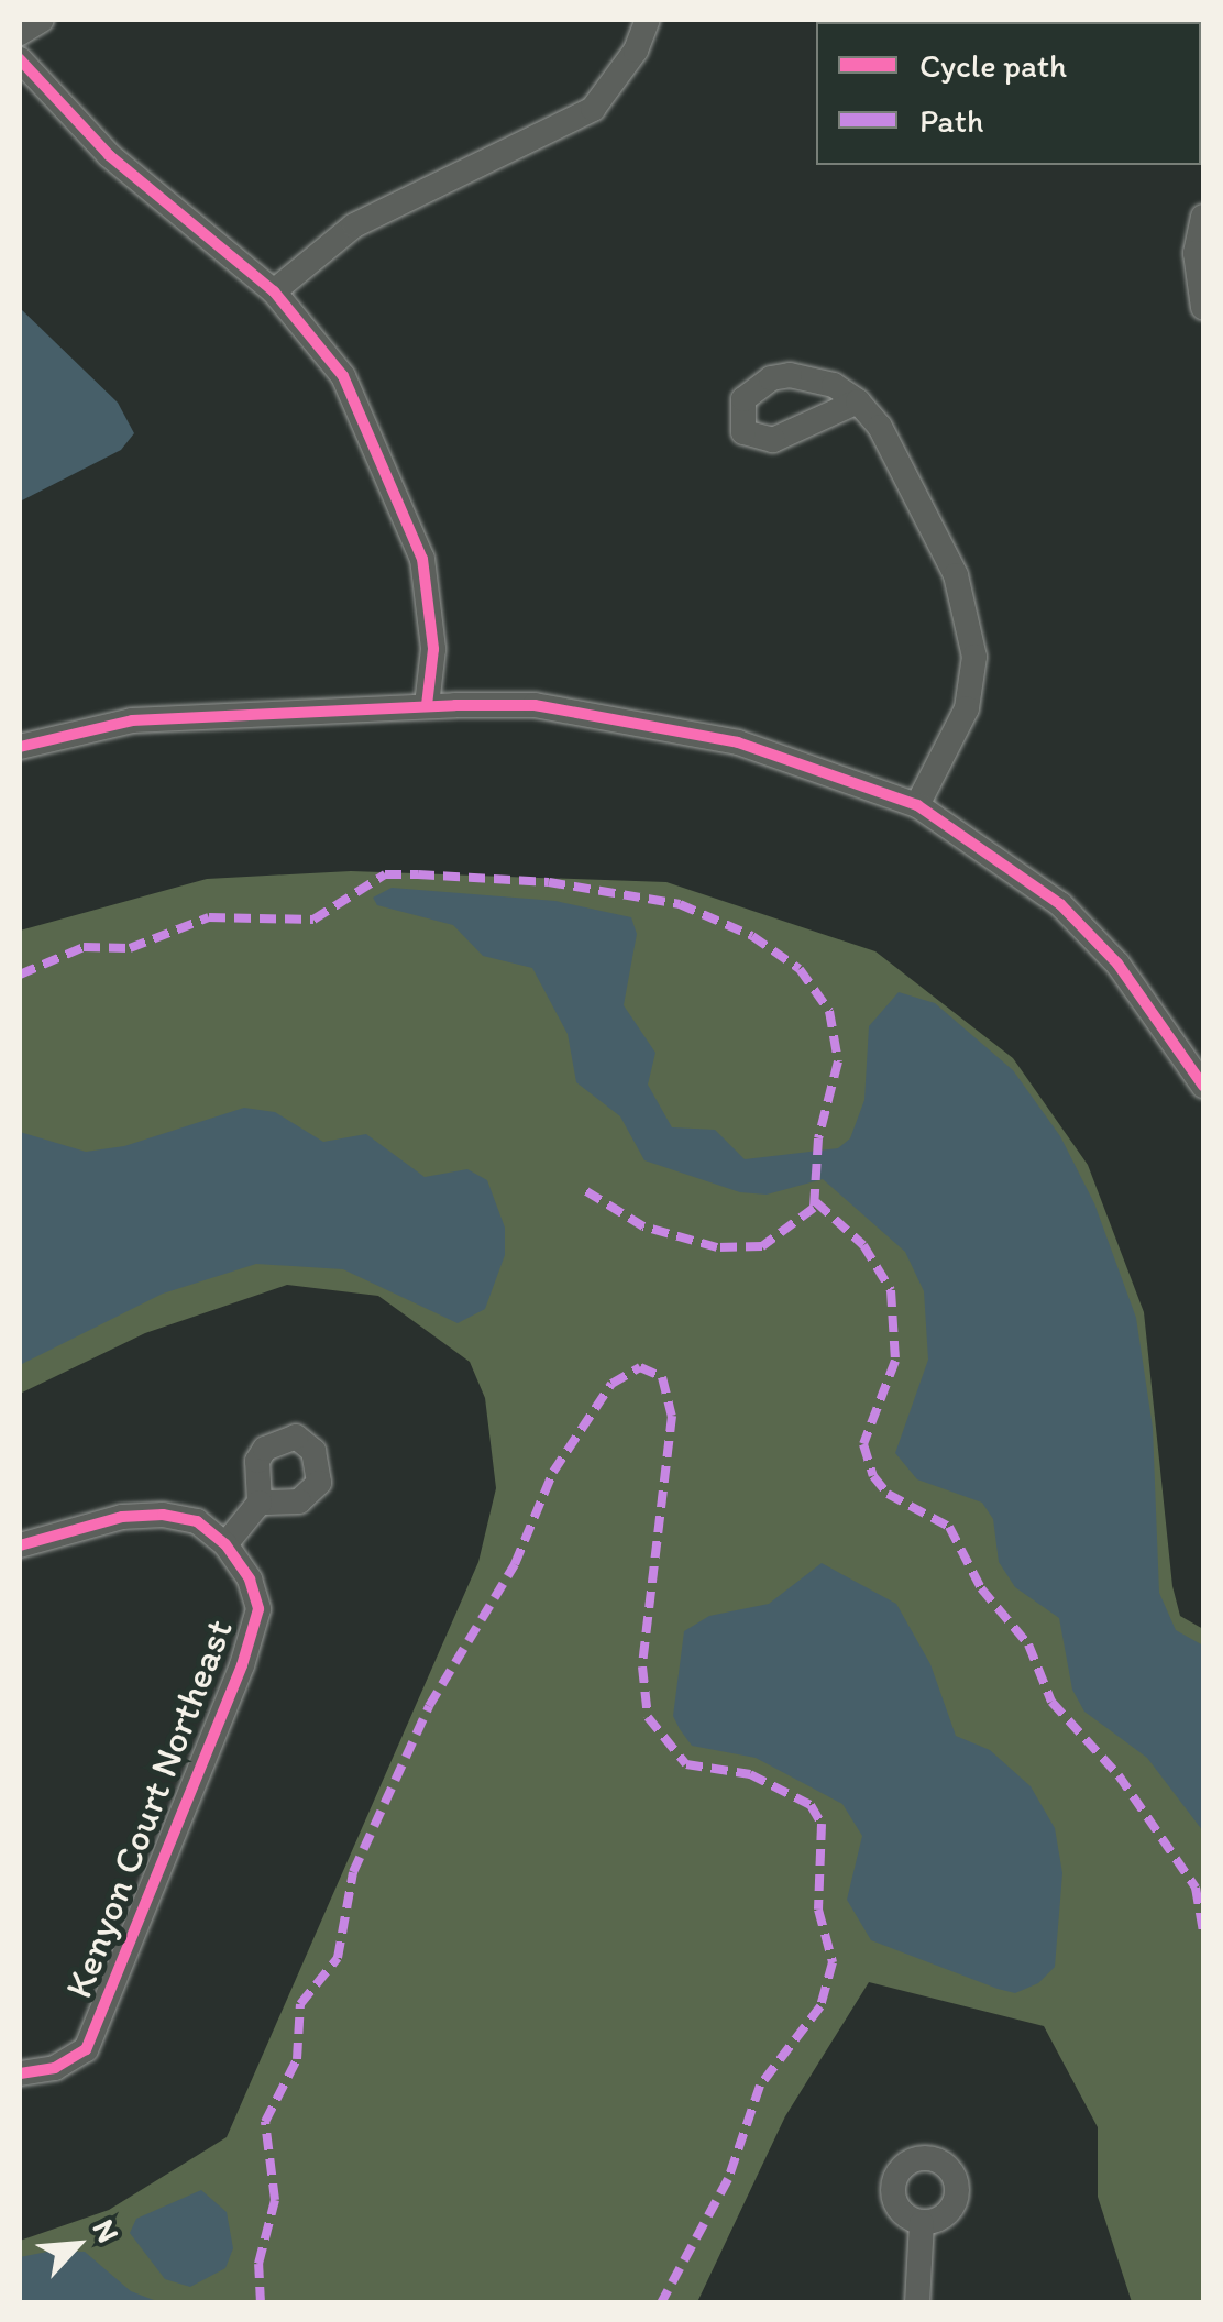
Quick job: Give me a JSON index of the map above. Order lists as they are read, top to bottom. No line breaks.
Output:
{"streets":{"street":["Kenyon Court Northeast"]},"legend":["Cycle path","Path"],"north":"top right"}
